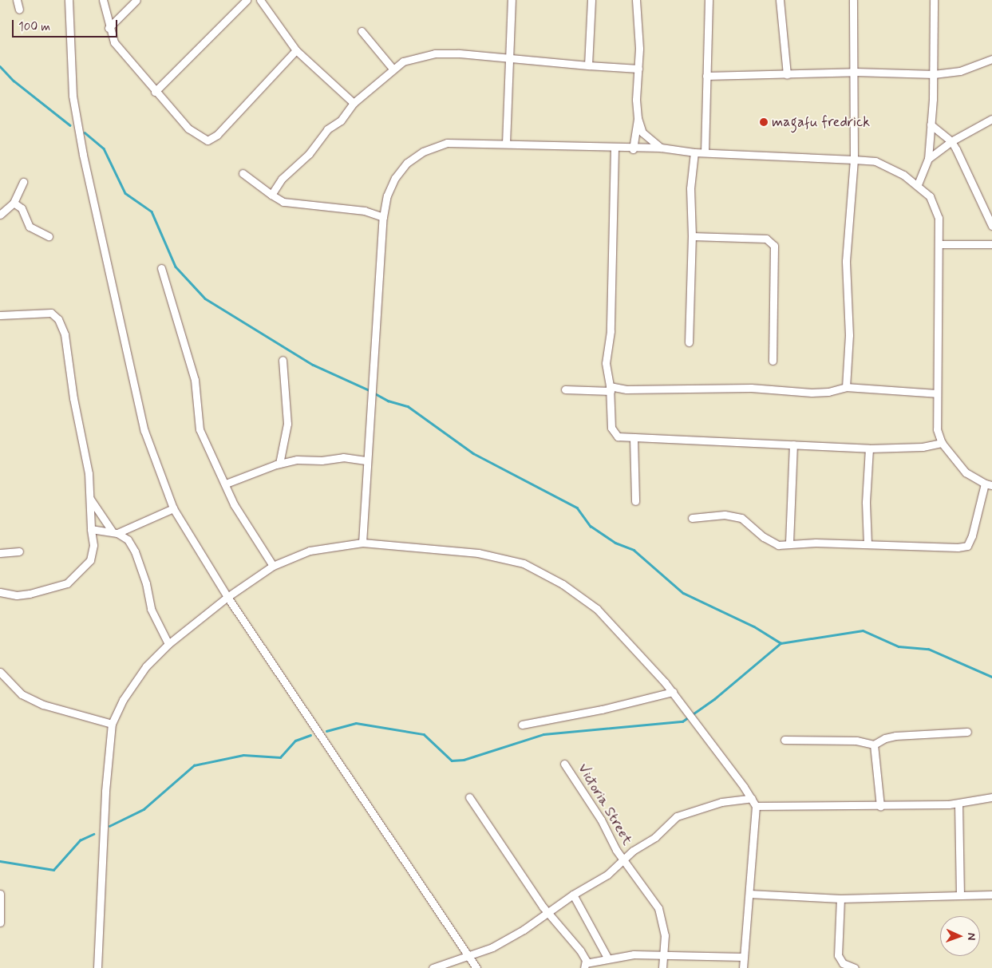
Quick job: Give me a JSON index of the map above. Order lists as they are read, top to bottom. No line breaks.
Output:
{"streets":{"street":["Victoria Street"]},"places":["magafu fredrick"],"scale_bar":"100 m","north":"right"}
